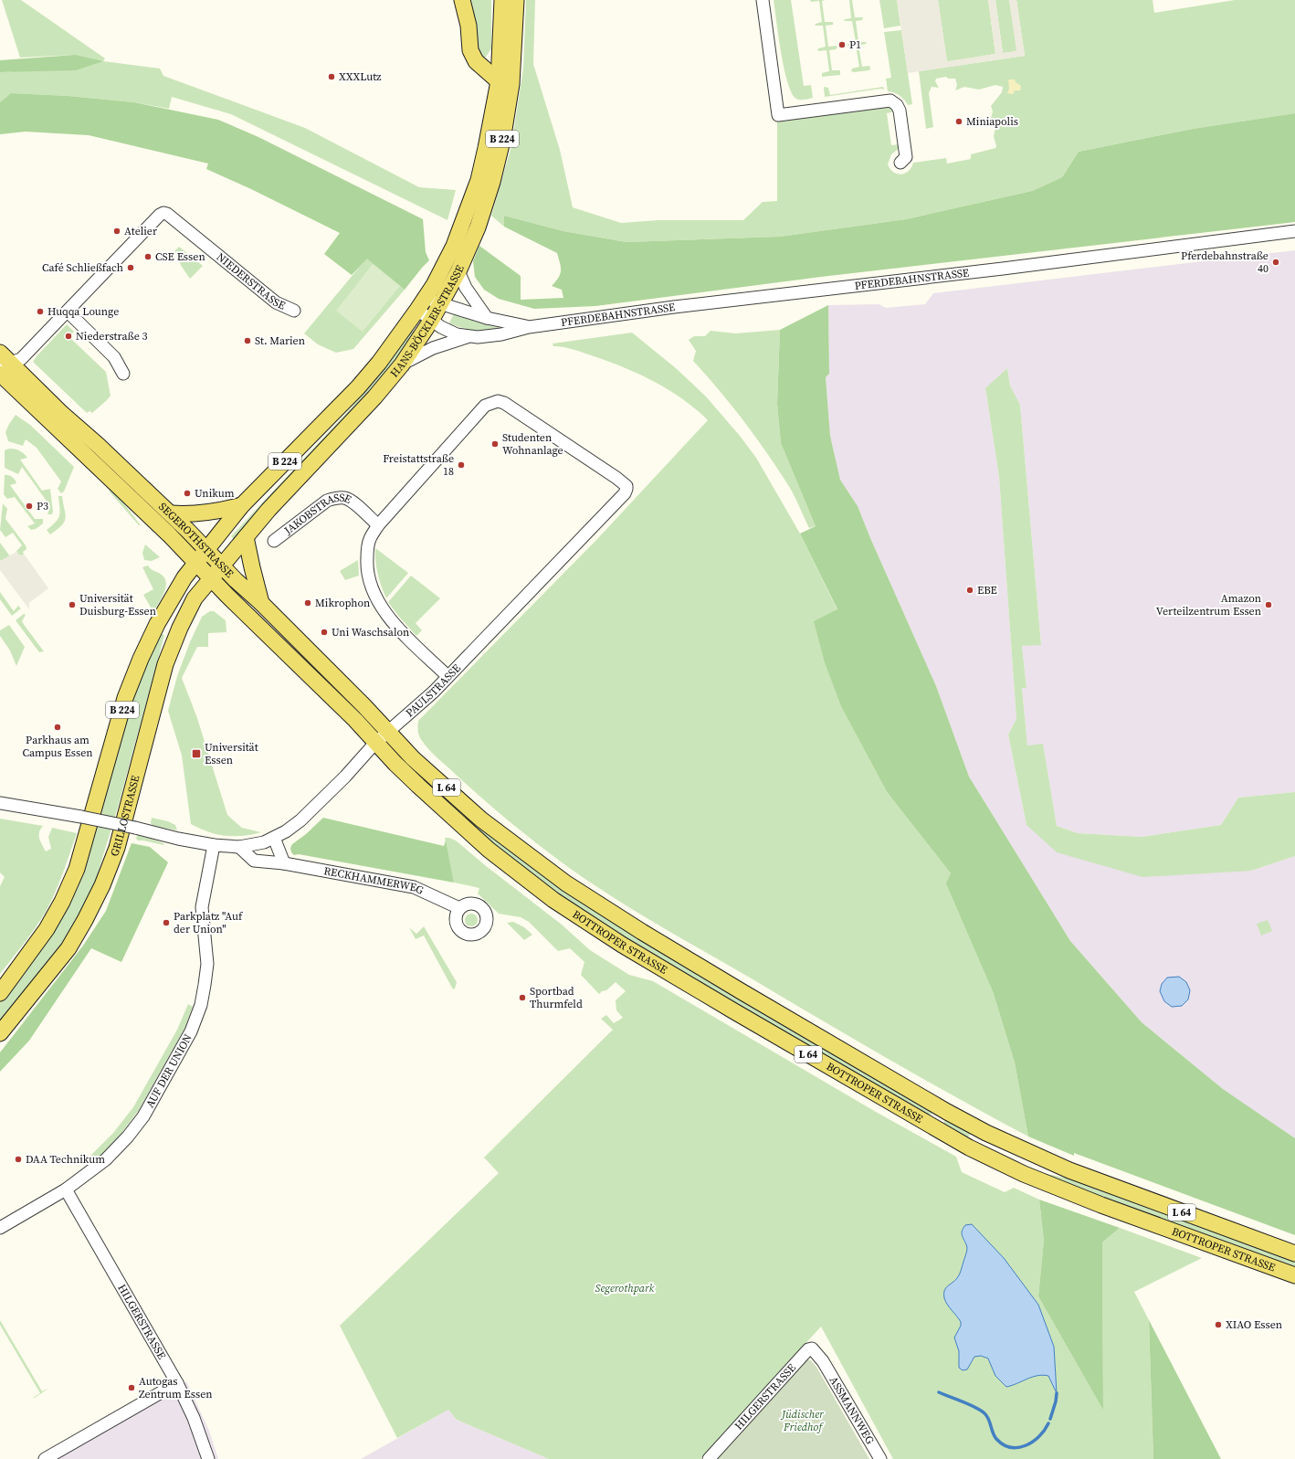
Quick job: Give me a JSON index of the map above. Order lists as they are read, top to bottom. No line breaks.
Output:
{"streets":{"main road":["B 224","HANS-BÖCKLER-STRASSE","SEGEROTHSTRASSE","L 64","GRILLOSTRASSE","BOTTROPER STRASSE"],"street":["PFERDEBAHNSTRASSE","NIEDERSTRASSE","JAKOBSTRASSE","PAULSTRASSE","RECKHAMMERWEG","AUF DER UNION","HILGERSTRASSE","ASSMANNWEG"]},"crossings":[["B 224","HANS-BÖCKLER-STRASSE"],["B 224","SEGEROTHSTRASSE"],["PFERDEBAHNSTRASSE","HANS-BÖCKLER-STRASSE"],["NIEDERSTRASSE","SEGEROTHSTRASSE"],["HANS-BÖCKLER-STRASSE","SEGEROTHSTRASSE"],["HANS-BÖCKLER-STRASSE","GRILLOSTRASSE"],["JAKOBSTRASSE","PAULSTRASSE"],["SEGEROTHSTRASSE","PAULSTRASSE"],["SEGEROTHSTRASSE","GRILLOSTRASSE"],["SEGEROTHSTRASSE","BOTTROPER STRASSE"],["PAULSTRASSE","RECKHAMMERWEG"],["PAULSTRASSE","BOTTROPER STRASSE"],["PAULSTRASSE","AUF DER UNION"],["AUF DER UNION","HILGERSTRASSE"],["HILGERSTRASSE","ASSMANNWEG"]],"parks":["Segerothpark","Jüdischer Friedhof"],"places":{"other":["P1","XXXLutz","Miniapolis","Atelier","CSE Essen","Pferdebahnstraße 40","Café Schließfach","Huqqa Lounge","Niederstraße 3","St. Marien","Studenten Wohnanlage","Freistattstraße 18","Unikum","P3","EBE","Mikrophon","Universität Duisburg-Essen","Amazon Verteilzentrum Essen","Uni Waschsalon","Parkhaus am Campus Essen","Parkplatz \"Auf der Union\"","Sportbad Thurmfeld","DAA Technikum","XIAO Essen","Autogas Zentrum Essen"],"transit":["Universität Essen"]}}
